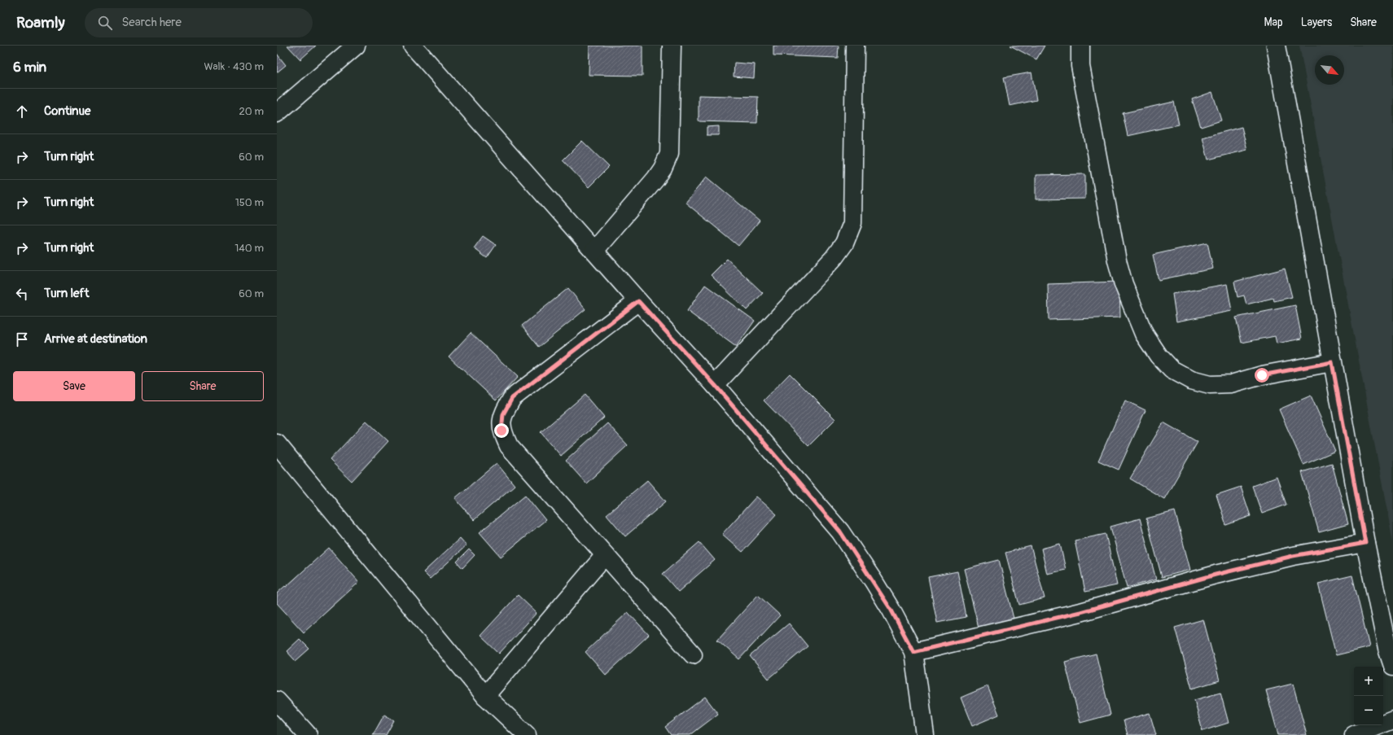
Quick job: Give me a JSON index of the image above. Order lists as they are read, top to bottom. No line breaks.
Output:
{"north":"bottom right","page":{"header":"Roamly","search":"Search here","nav":["Map","Layers","Share"],"heading":["6 min","Walk · 430 m"],"list":[["Continue","20 m"],["Turn right","60 m"],["Turn right","150 m"],["Turn right","140 m"],["Turn left","60 m"],"Arrive at destination"],"buttons":["Save","Share"],"map_buttons":["+","−"]}}
